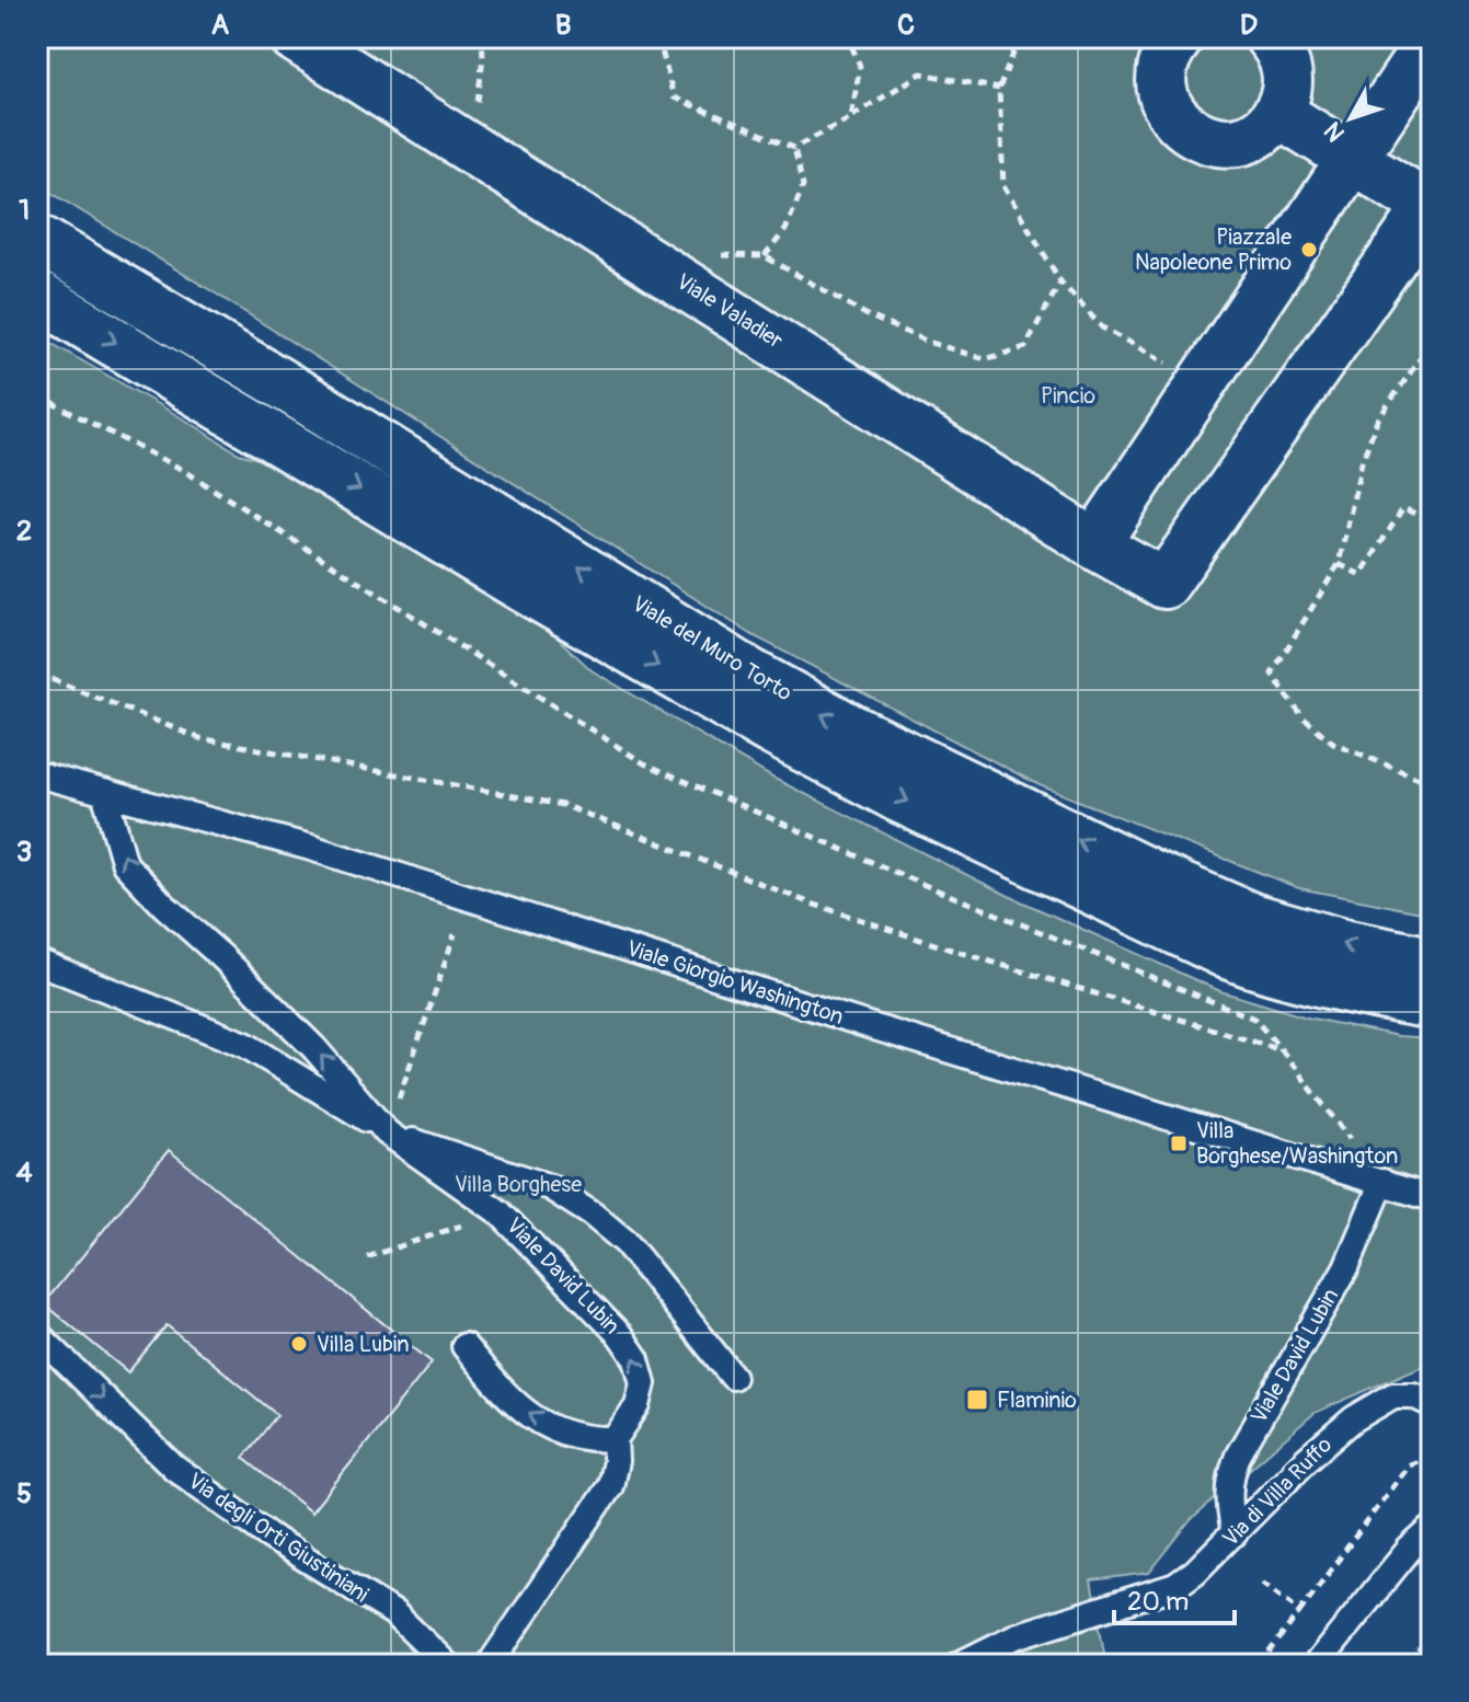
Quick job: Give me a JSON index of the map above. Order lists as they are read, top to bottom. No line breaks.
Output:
{"streets":{"main road":["Viale Valadier","Viale del Muro Torto"],"lane":["Viale Giorgio Washington","Viale David Lubin","Via di Villa Ruffo","Via degli Orti Giustiniani"]},"crossings":[["Viale Giorgio Washington","Viale David Lubin"],["Viale David Lubin","Via di Villa Ruffo"]],"one_way":["Via degli Orti Giustiniani"],"parks":["Pincio","Villa Borghese"],"places":{"other":["Piazzale Napoleone Primo","Villa Lubin"],"transit":["Villa Borghese/Washington","Flaminio"]},"scale_bar":"20 m","north":"bottom left","grid":{"columns":["A","B","C","D"],"rows":["1","2","3","4","5"]}}
